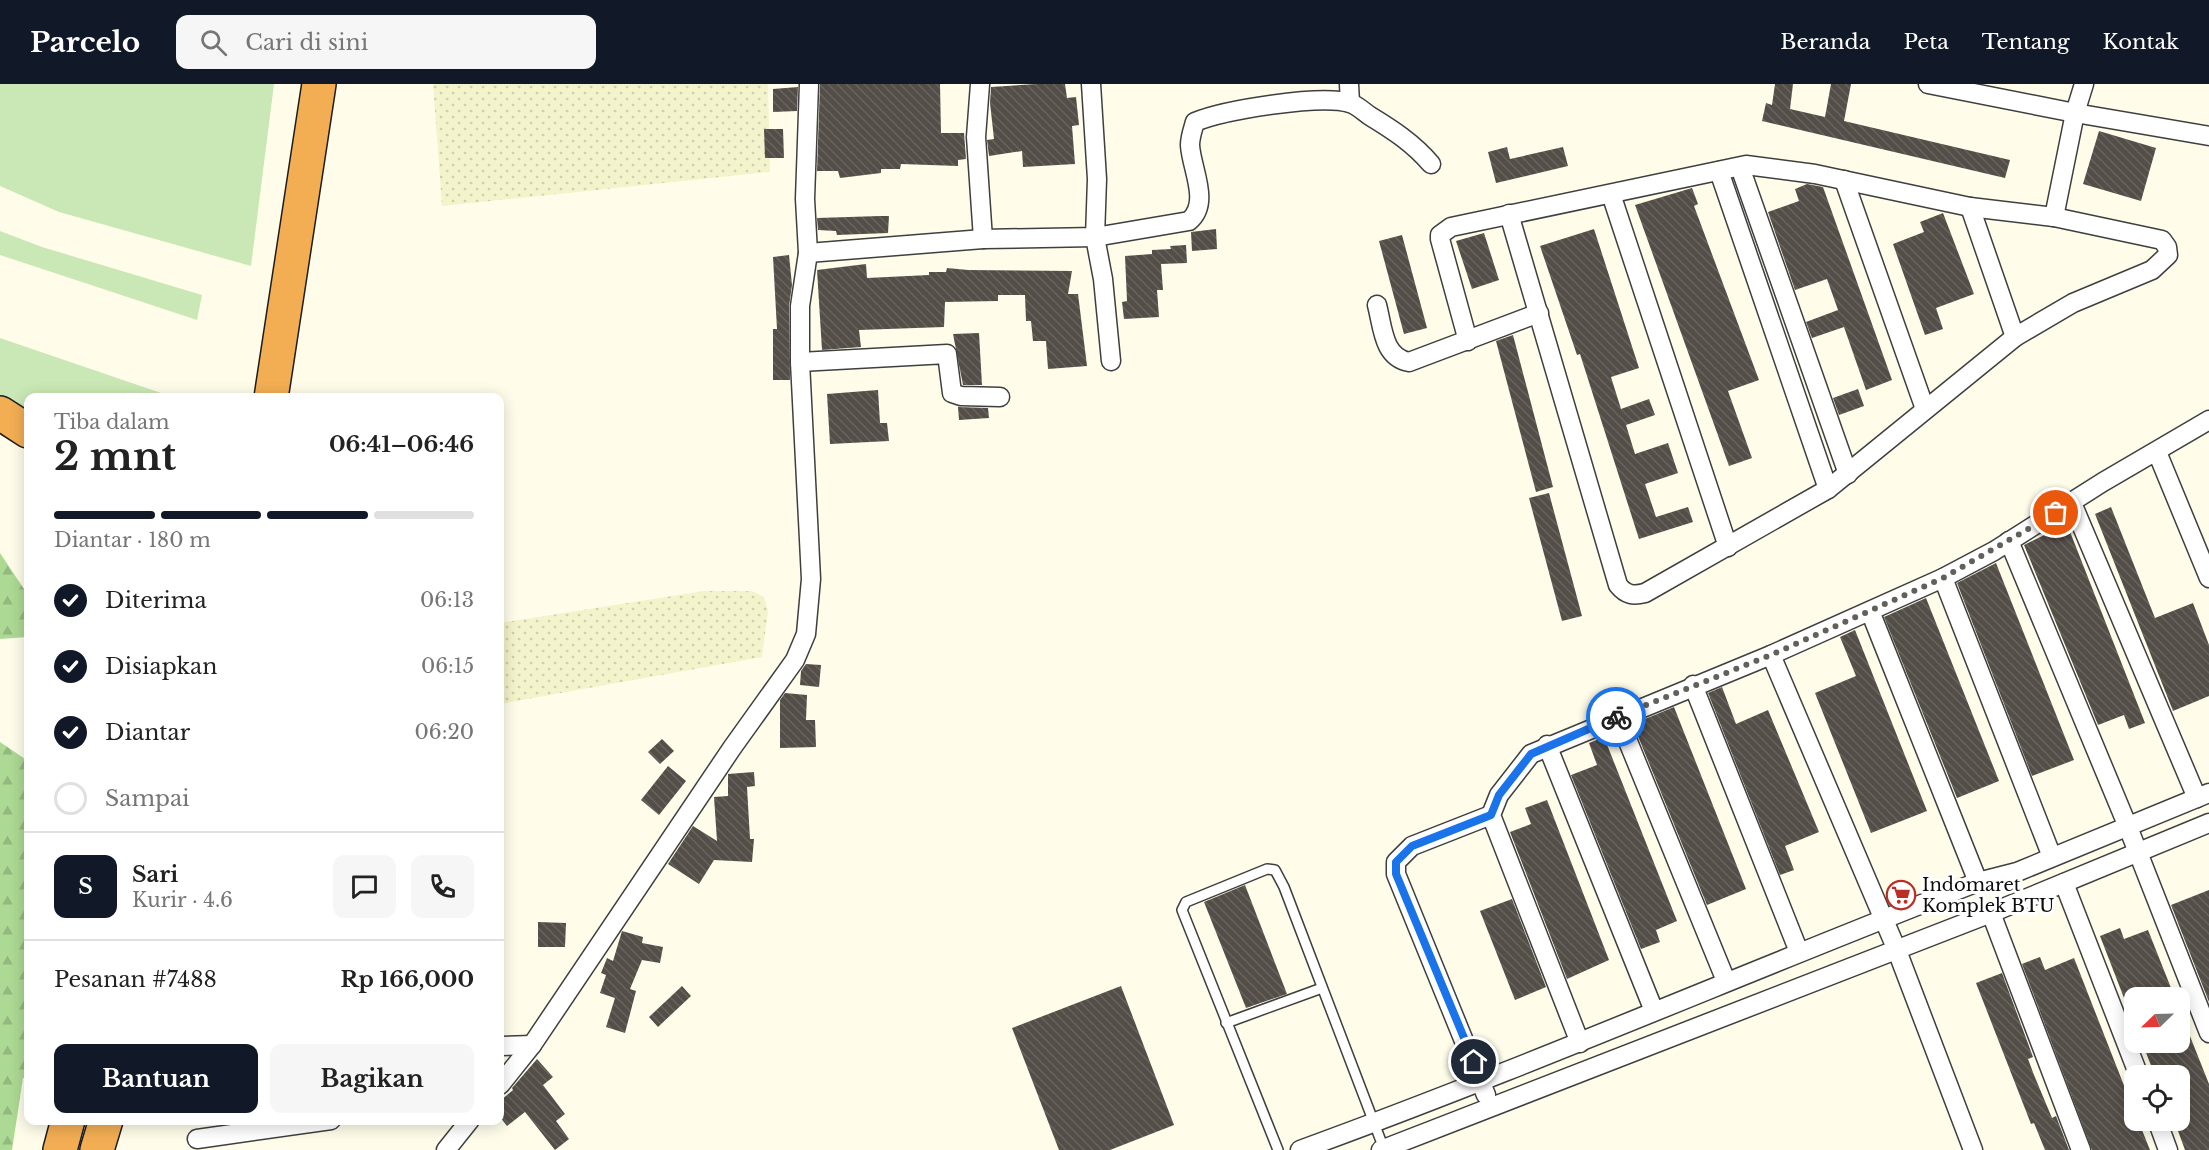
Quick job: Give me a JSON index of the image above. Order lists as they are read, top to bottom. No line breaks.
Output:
{"places":{"supermarket":["Indomaret Komplek BTU"]},"north":"bottom left","page":{"header":"Parcelo","search":"Cari di sini","nav":["Beranda","Peta","Tentang","Kontak"],"heading":["2 mnt","Tiba dalam","06:41–06:46"],"panel":["Sari","Kurir · 4.6","Pesanan #7488","Rp 166,000"],"bar":"Diantar · 180 m","list":[["Diterima","06:13"],["Disiapkan","06:15"],["Diantar","06:20"],"Sampai"],"round":"S","buttons":["Bantuan","Bagikan"]}}
